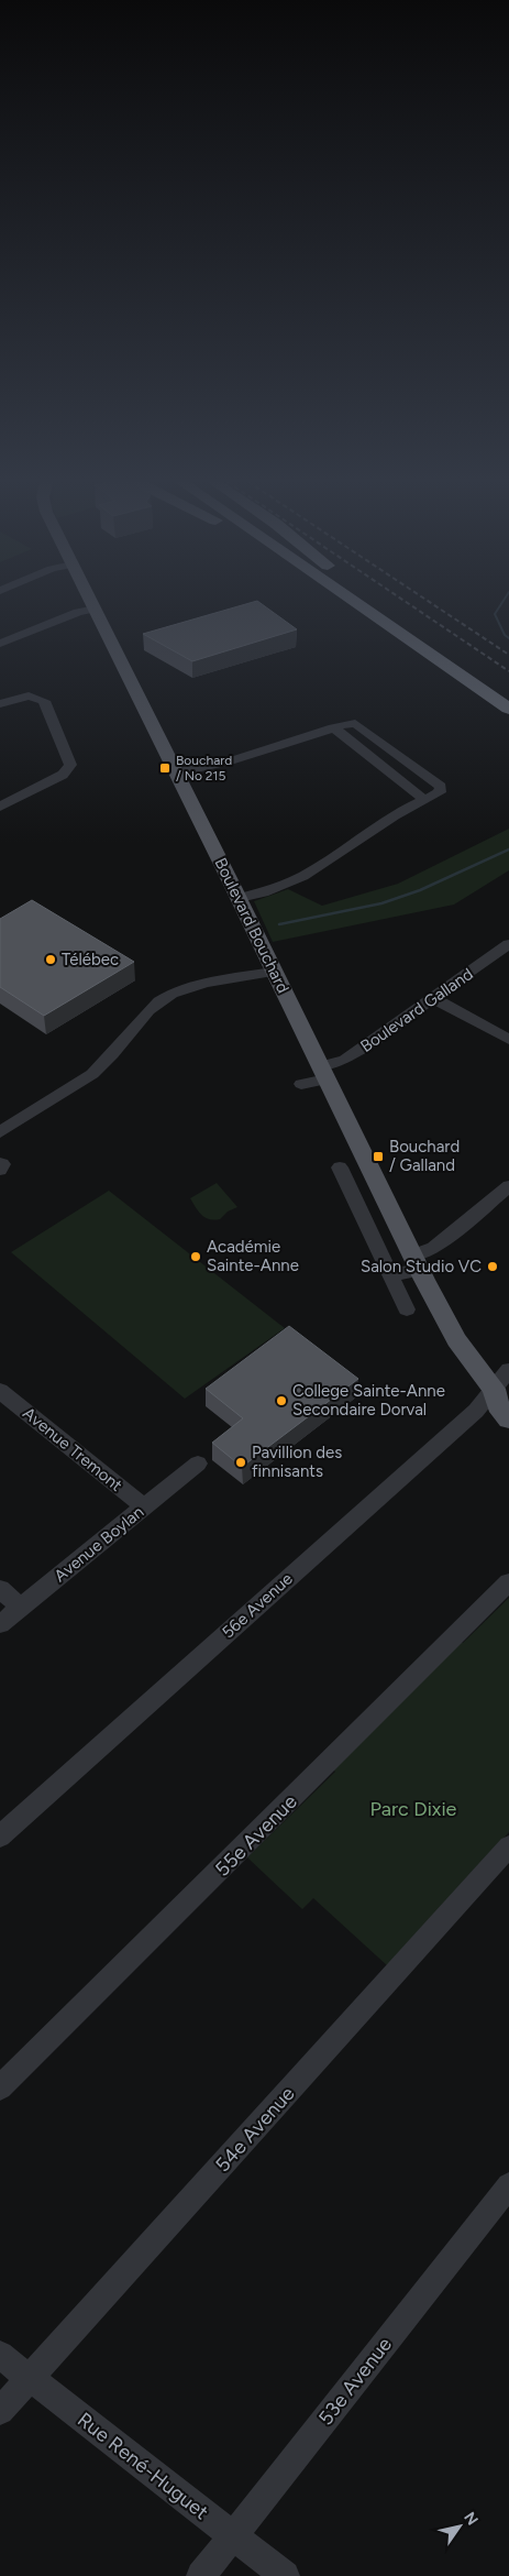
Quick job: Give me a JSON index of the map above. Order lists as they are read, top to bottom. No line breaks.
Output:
{"streets":{"main road":["Boulevard Bouchard"],"street":["Boulevard Galland","Avenue Tremont","Avenue Boylan","56e Avenue","55e Avenue","54e Avenue","53e Avenue","Rue René-Huguet"]},"crossings":[["Boulevard Bouchard","Boulevard Galland"],["Boulevard Bouchard","56e Avenue"],["Avenue Tremont","Avenue Boylan"],["54e Avenue","Rue René-Huguet"],["53e Avenue","Rue René-Huguet"]],"parks":["Parc Dixie"],"places":{"transit":["Bouchard / No 215","Bouchard / Galland"],"other":["Télébec","Académie Sainte-Anne","Salon Studio VC","College Sainte-Anne Secondaire Dorval","Pavillion des finnisants"]},"north":"top right"}
